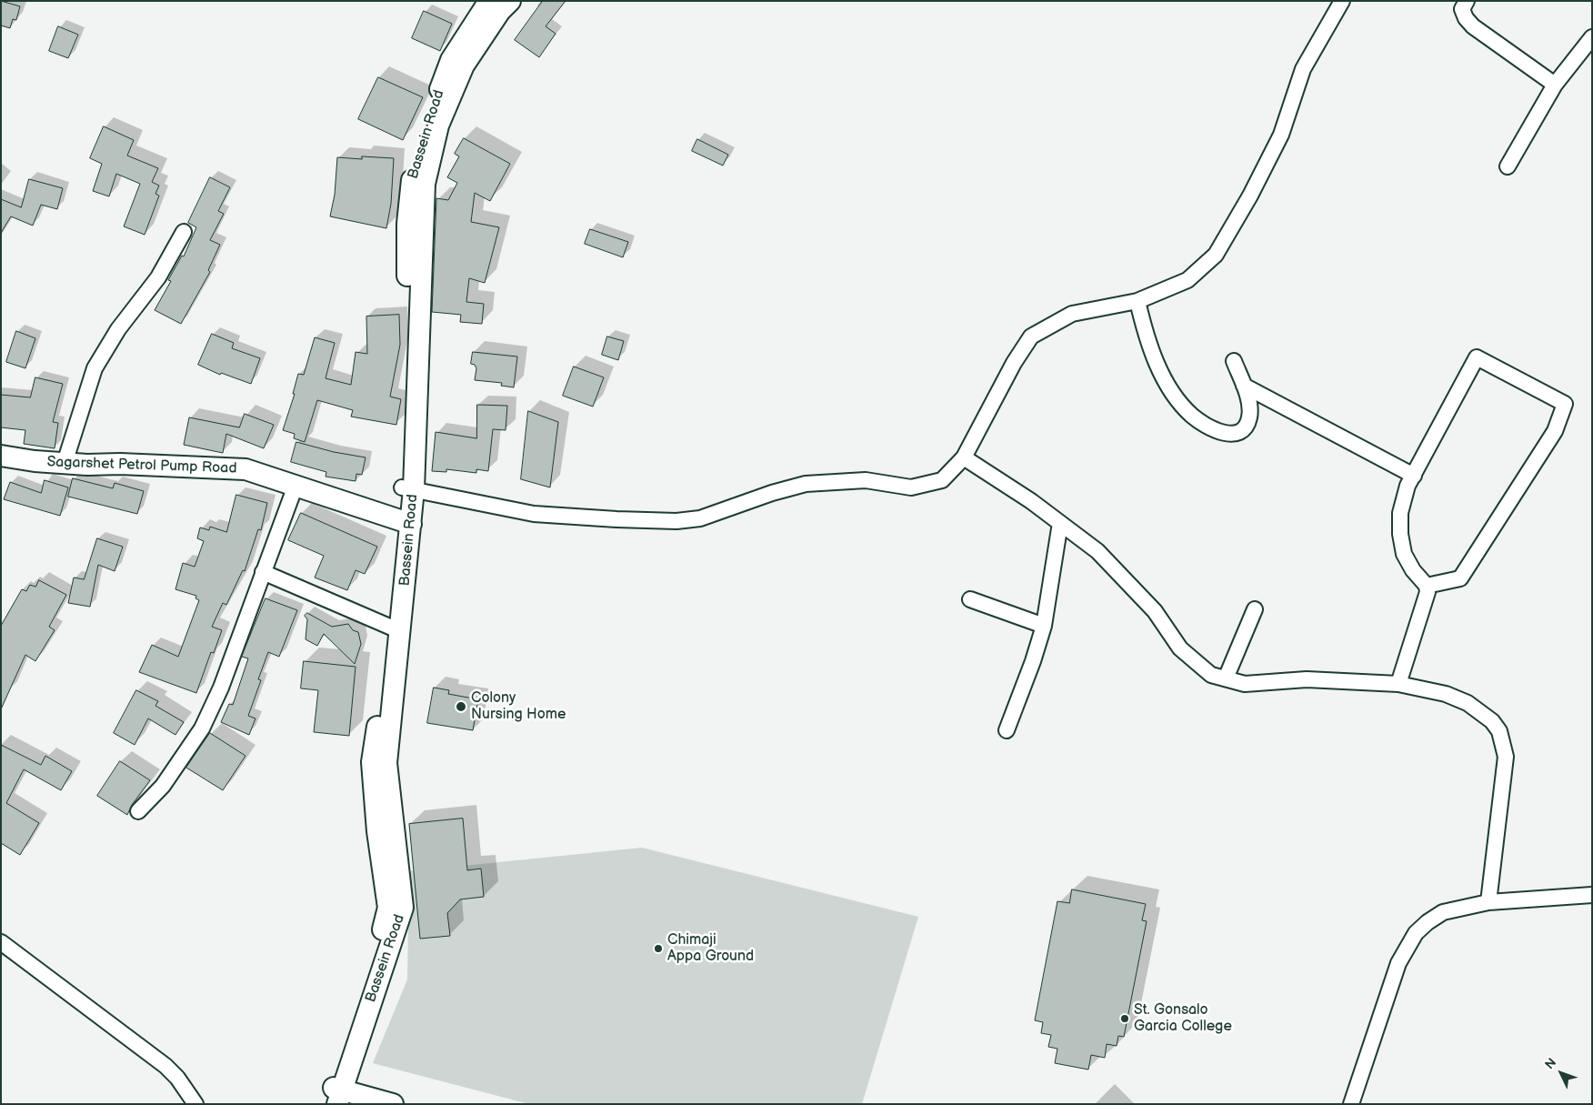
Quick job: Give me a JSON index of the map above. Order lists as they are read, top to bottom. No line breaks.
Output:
{"streets":{"main road":["Bassein Road","Sagarshet Petrol Pump Road"]},"crossings":[["Bassein Road","Sagarshet Petrol Pump Road"]],"places":["Colony Nursing Home","Chimaji Appa Ground","St. Gonsalo Garcia College"],"north":"top left"}
